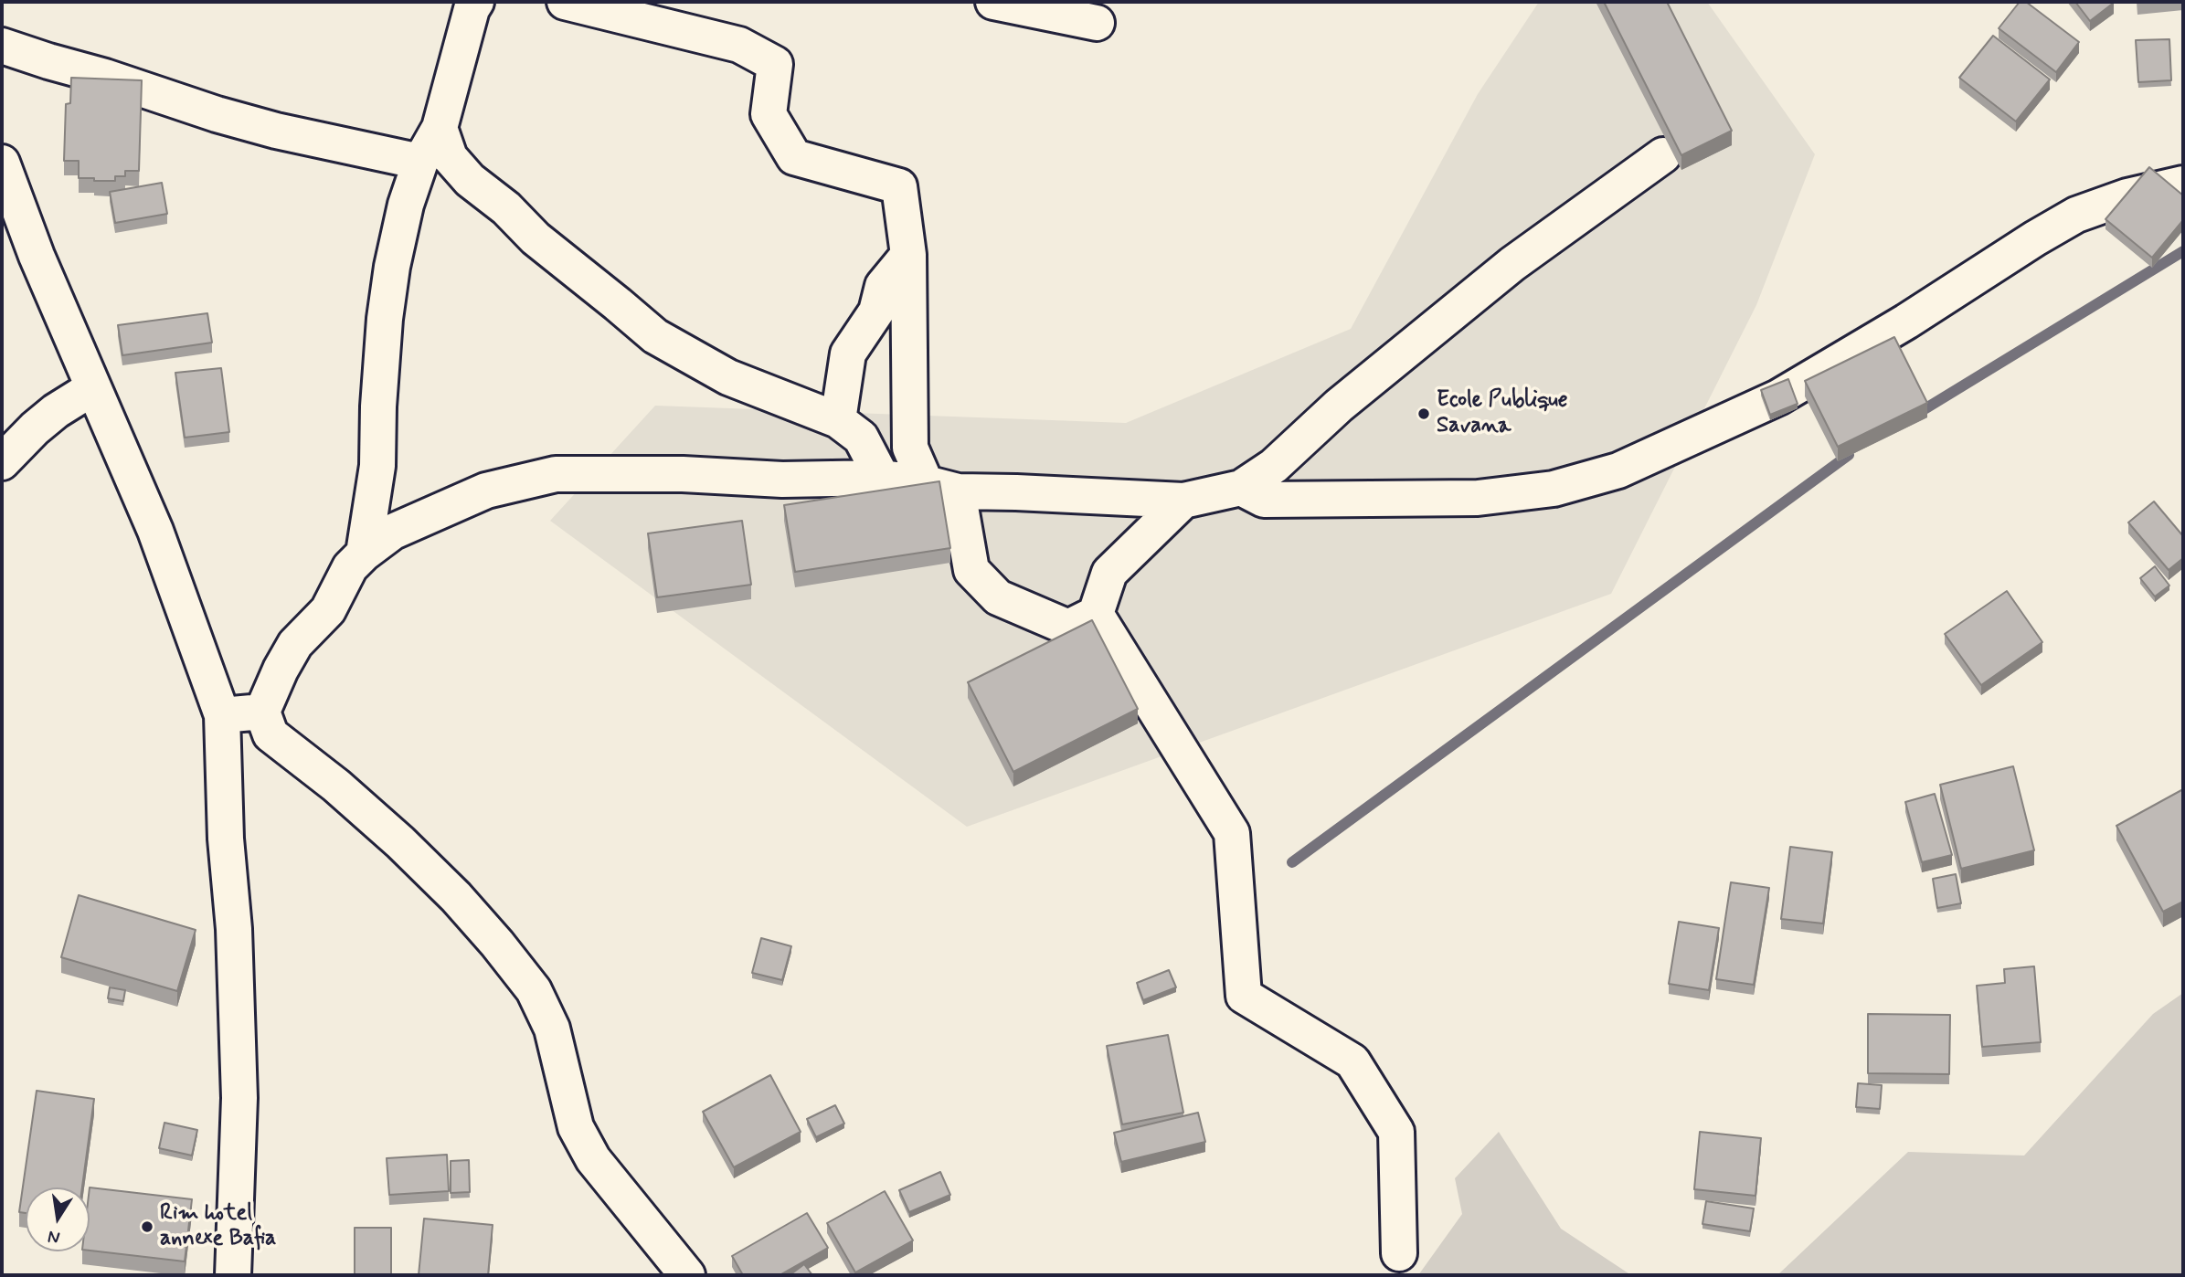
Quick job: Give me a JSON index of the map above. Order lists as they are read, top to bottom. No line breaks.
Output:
{"places":["Ecole Publique Savana","Rim hotel annexe Bafia"],"north":"bottom"}
